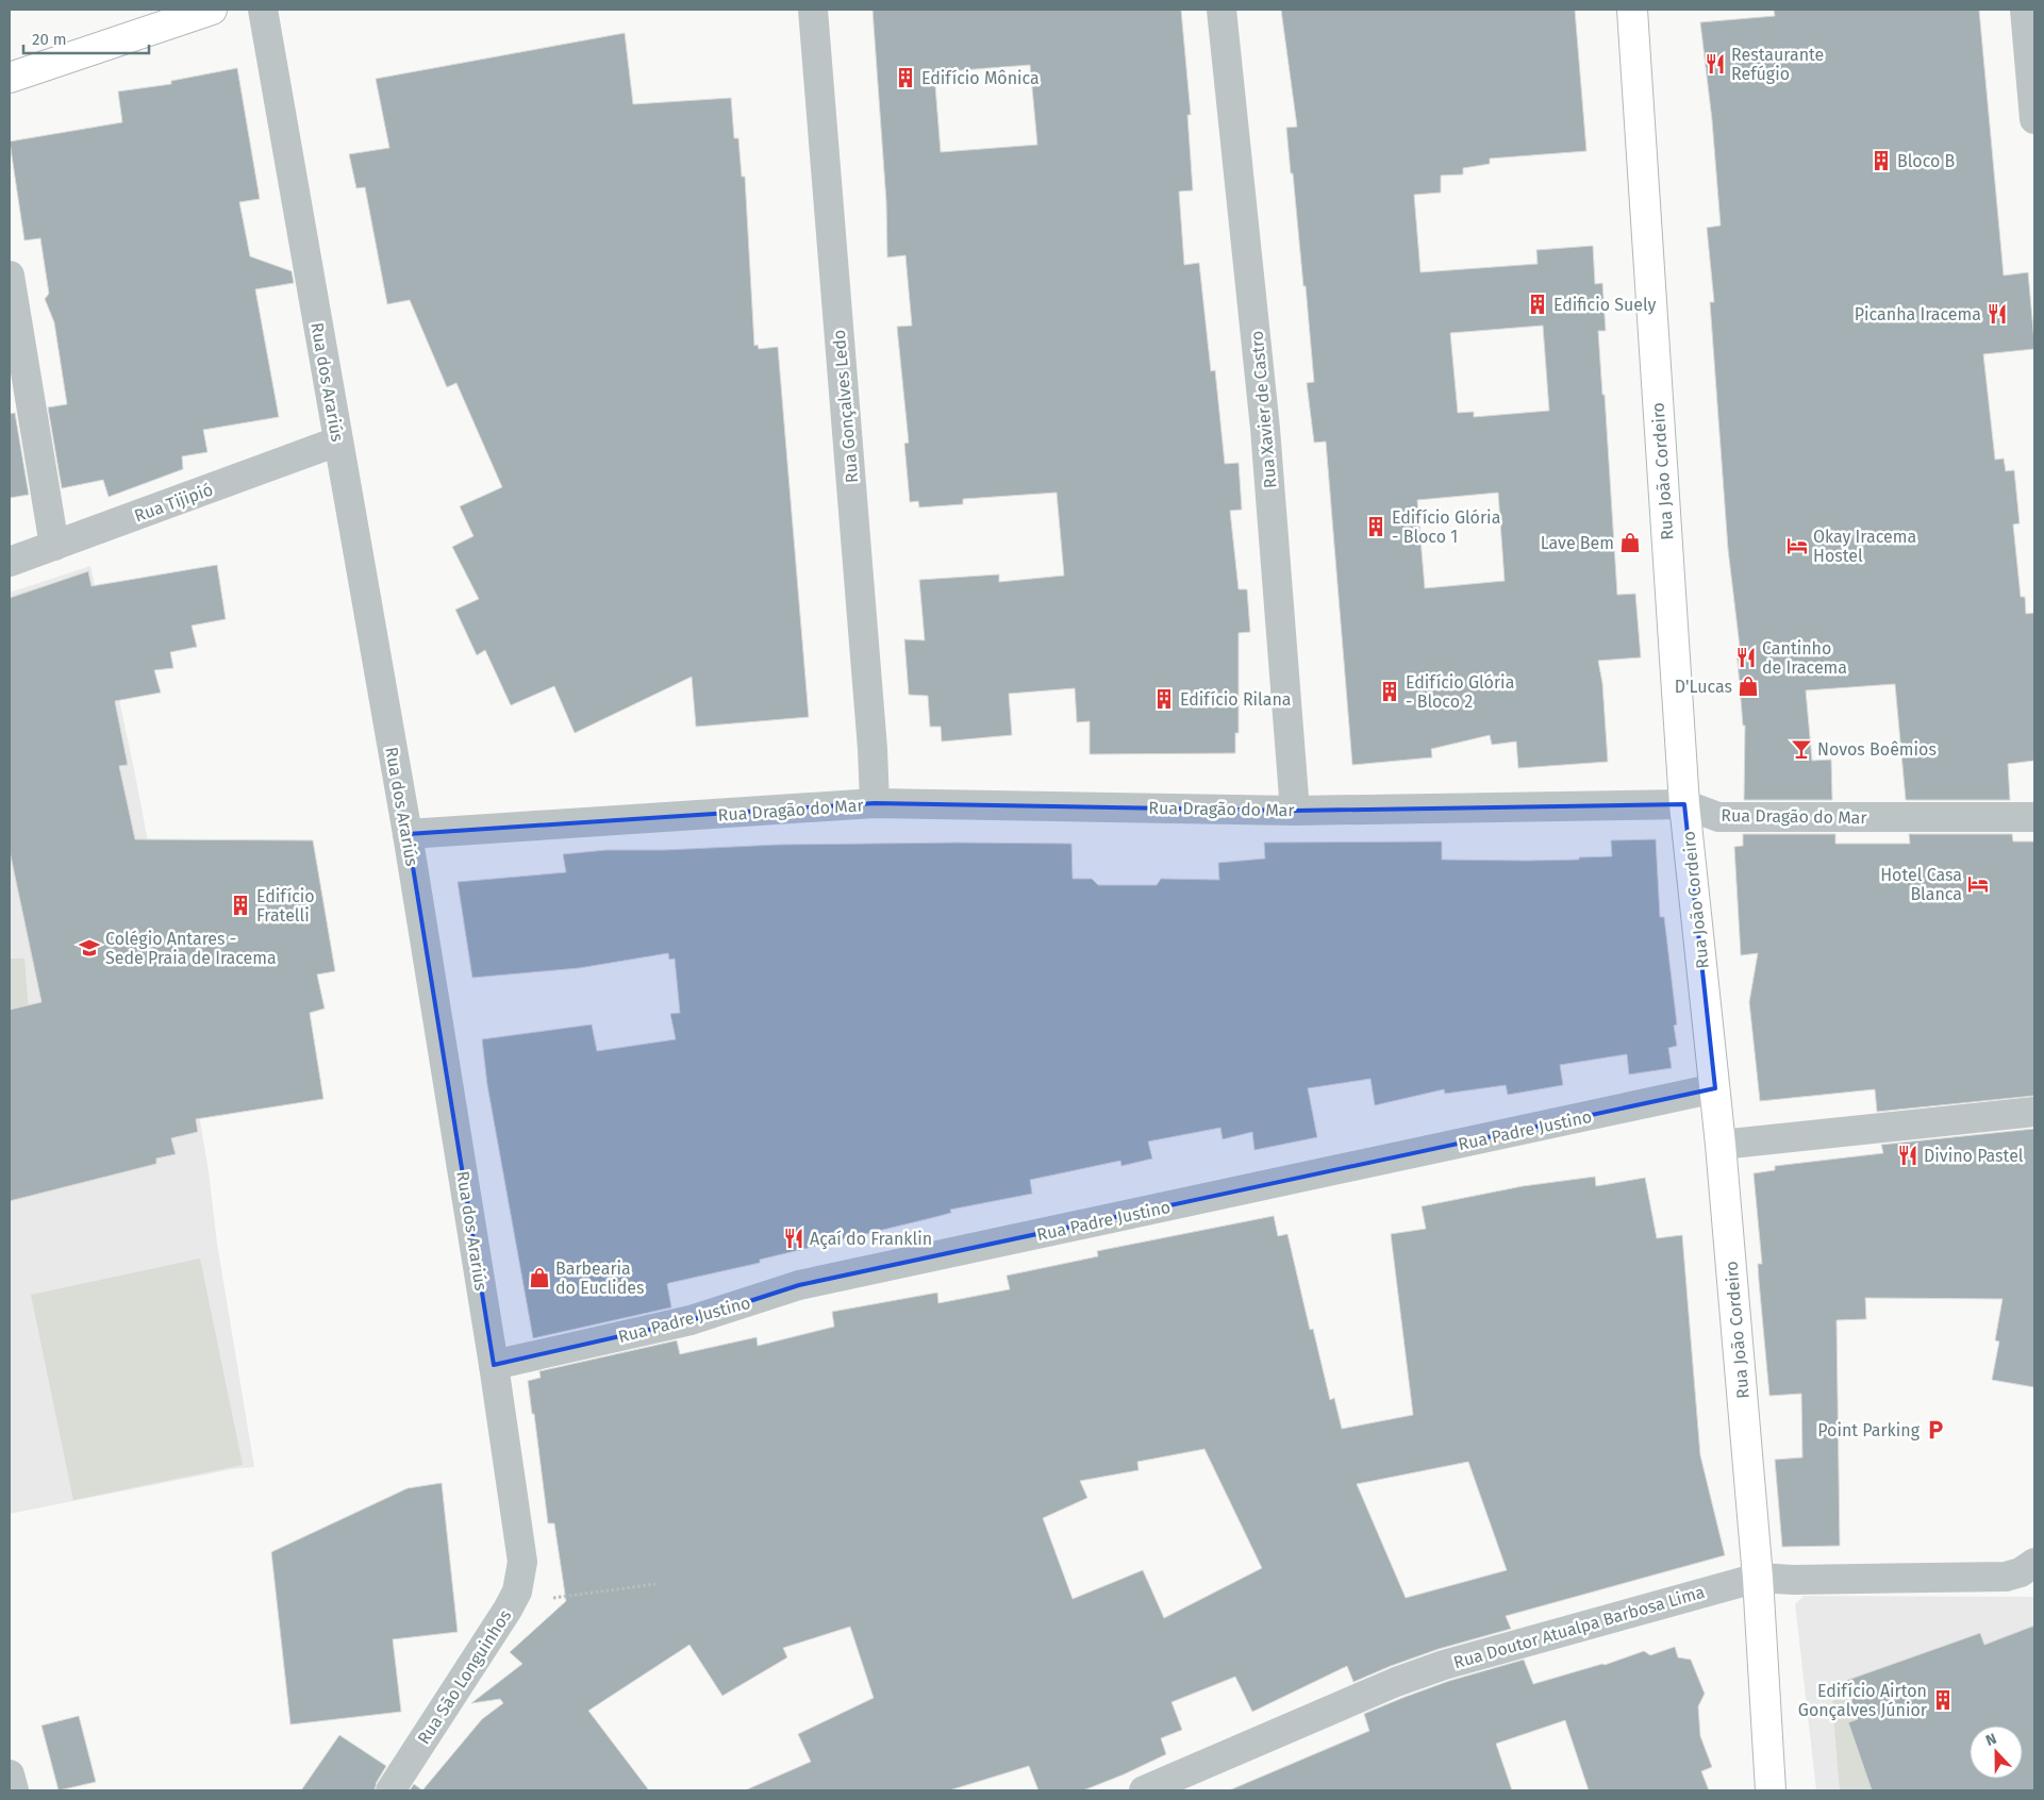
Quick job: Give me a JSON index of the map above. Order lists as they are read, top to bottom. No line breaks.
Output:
{"streets":{"street":["Rua dos Arariús","Rua Gonçalves Ledo","Rua Xavier de Castro","Rua João Cordeiro","Rua Tijipió","Rua Dragão do Mar","Rua Padre Justino","Rua Doutor Atualpa Barbosa Lima","Rua São Longuinhos"]},"crossings":[["Rua dos Arariús","Rua Tijipió"],["Rua dos Arariús","Rua Dragão do Mar"],["Rua dos Arariús","Rua Padre Justino"],["Rua dos Arariús","Rua São Longuinhos"],["Rua Gonçalves Ledo","Rua Dragão do Mar"],["Rua Xavier de Castro","Rua Dragão do Mar"],["Rua João Cordeiro","Rua Dragão do Mar"],["Rua João Cordeiro","Rua Padre Justino"],["Rua João Cordeiro","Rua Doutor Atualpa Barbosa Lima"]],"places":{"restaurant":["Restaurante Refúgio","Picanha Iracema","Cantinho de Iracema","Divino Pastel","Açaí do Franklin"],"building":["Edifício Mônica","Bloco B","Edificio Suely","Edifício Glória - Bloco 1","Edifício Glória - Bloco 2","Edifício Rilana","Edifício Fratelli","Edifício Airton Gonçalves Júnior"],"shop":["Lave Bem","D'Lucas","Barbearia do Euclides"],"hotel":["Okay Iracema Hostel","Hotel Casa Blanca"],"bar":["Novos Boêmios"],"school or university":["Colégio Antares - Sede Praia de Iracema"],"parking":["Point Parking"]},"scale_bar":"20 m","north":"top"}
